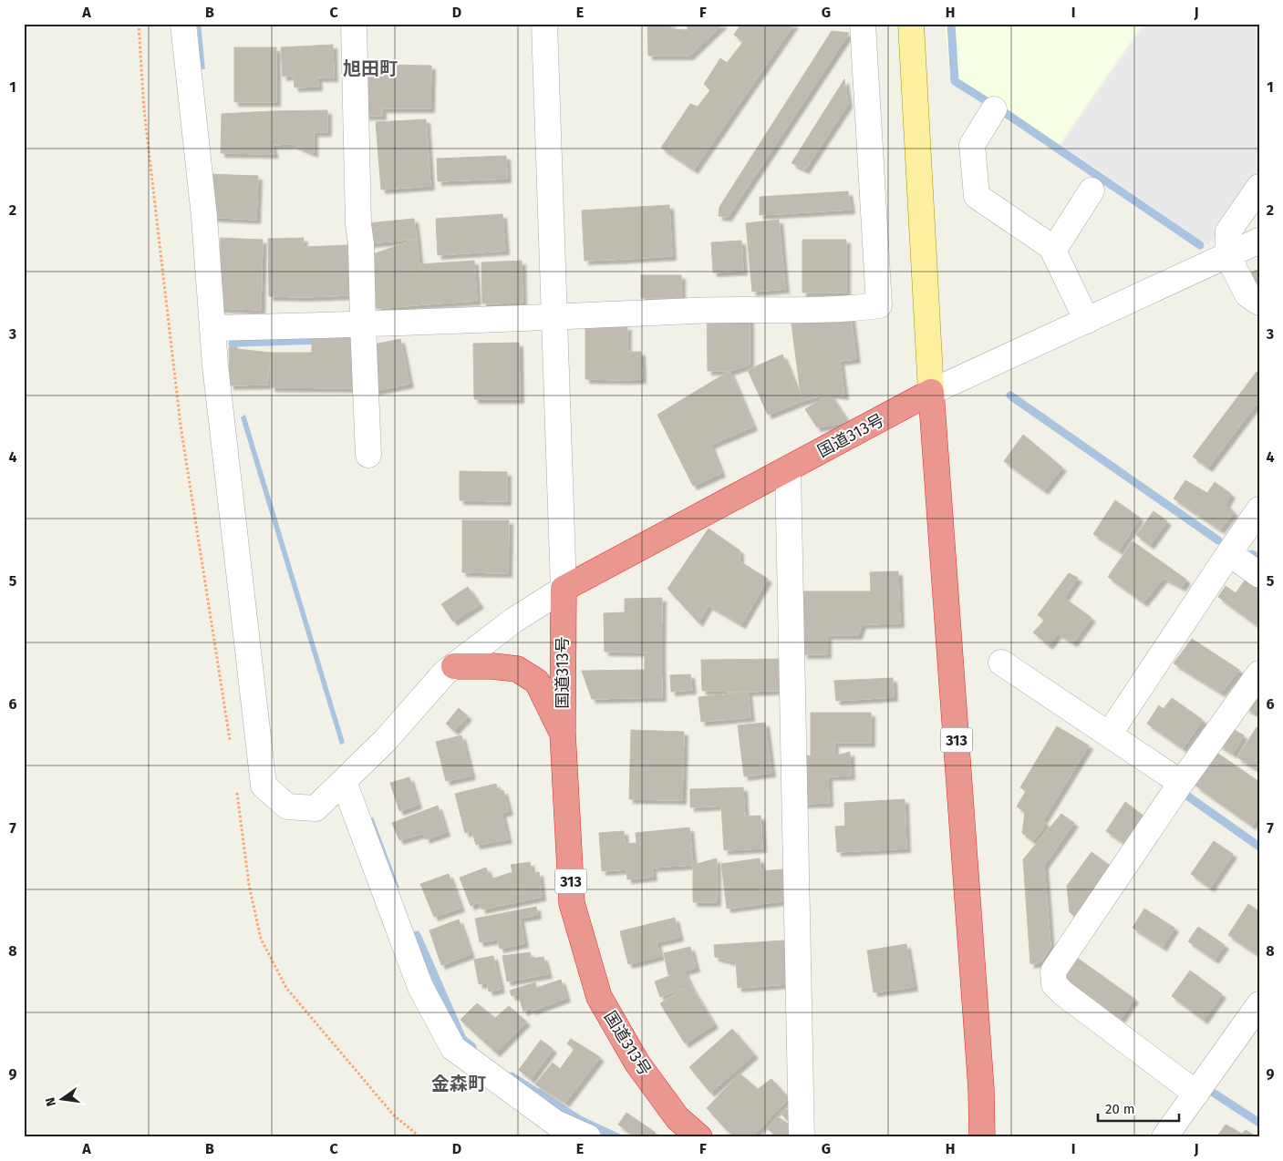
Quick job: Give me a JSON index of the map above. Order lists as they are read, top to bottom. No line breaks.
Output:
{"streets":{"highway":["国道313号","313"]},"crossings":[["国道313号","313"]],"districts":["旭田町","金森町"],"scale_bar":"20 m","north":"left","grid":{"columns":["A","B","C","D","E","F","G","H","I","J"],"rows":["1","2","3","4","5","6","7","8","9"]}}
